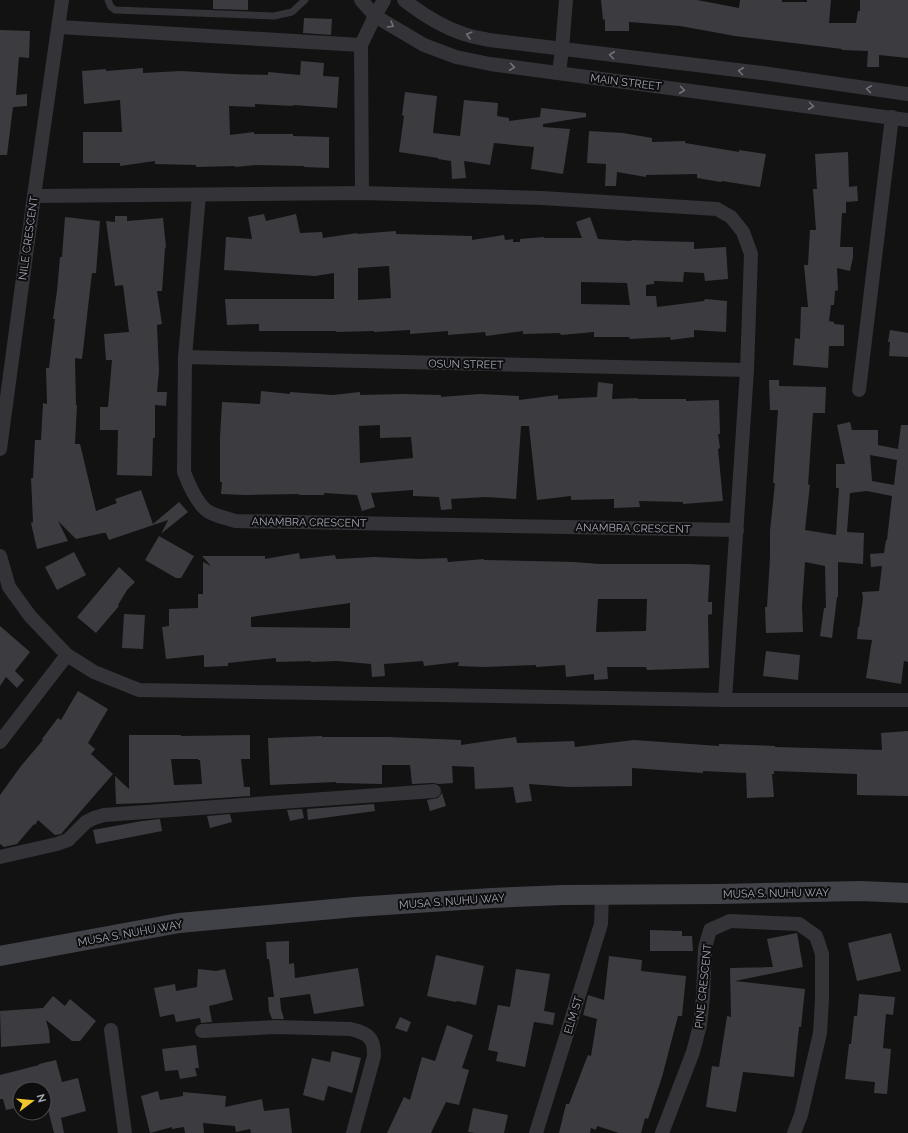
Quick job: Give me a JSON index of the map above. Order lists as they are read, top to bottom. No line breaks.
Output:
{"streets":{"street":["MAIN STREET","NILE CRESCENT","OSUN STREET","ANAMBRA CRESCENT","MUSA S. NUHU WAY","PINE CRESCENT","ELM ST"]},"crossings":[["OSUN STREET","ANAMBRA CRESCENT"],["MUSA S. NUHU WAY","ELM ST"]],"north":"right"}
